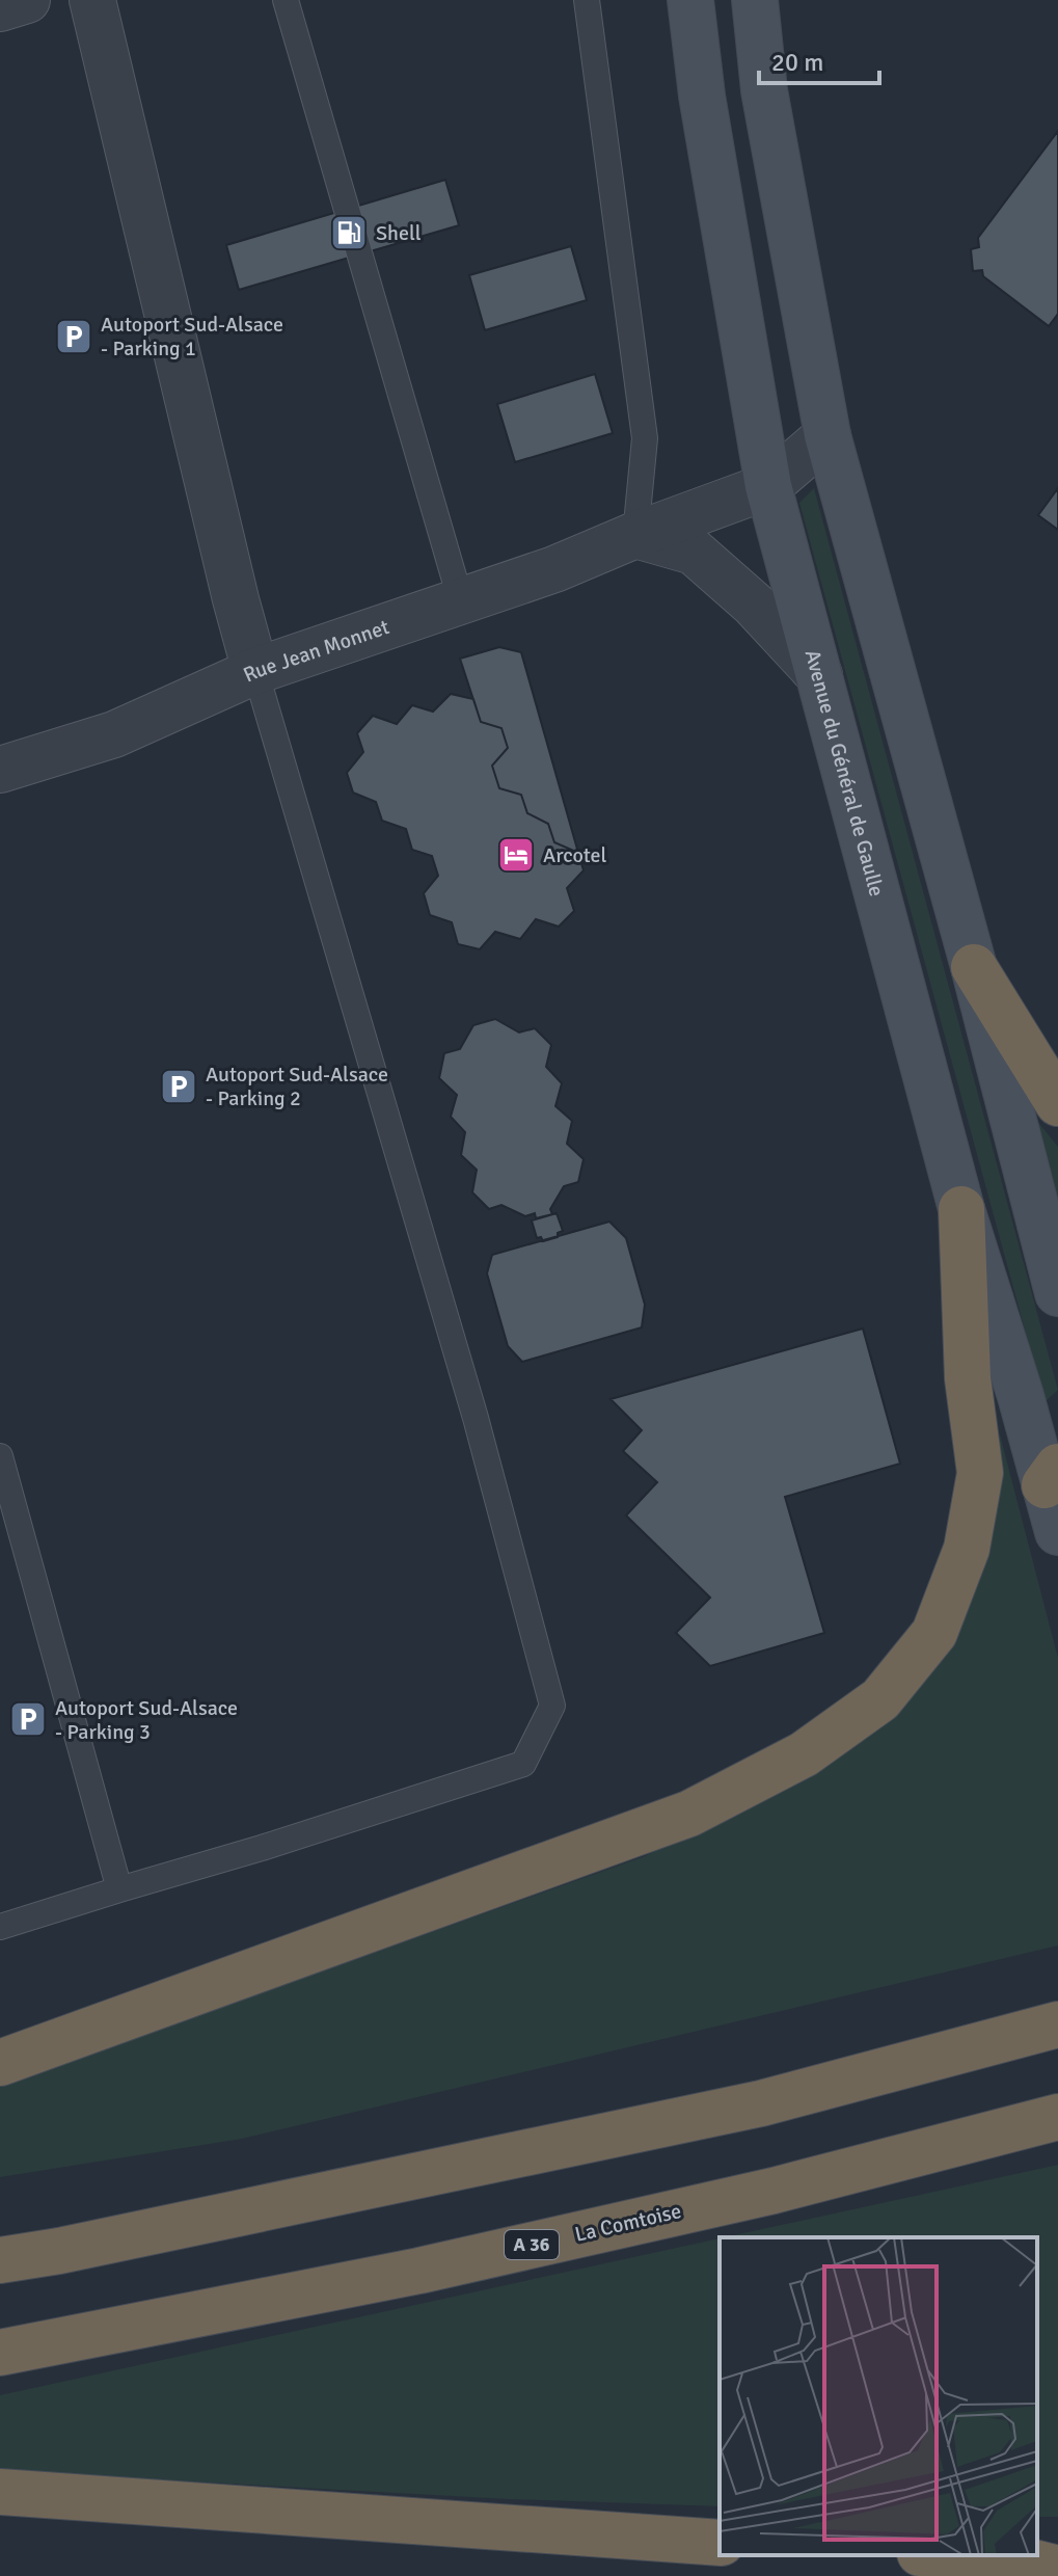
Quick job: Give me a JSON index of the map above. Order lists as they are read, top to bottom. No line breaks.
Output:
{"streets":{"highway":["La Comtoise","A 36"],"main road":["Avenue du Général de Gaulle"],"street":["Rue Jean Monnet"]},"crossings":[["Rue Jean Monnet","Avenue du Général de Gaulle"]],"places":{"fuel station":["Shell"],"parking":["Autoport Sud-Alsace - Parking 1","Autoport Sud-Alsace - Parking 2","Autoport Sud-Alsace - Parking 3"],"hotel":["Arcotel"]},"scale_bar":"20 m"}
